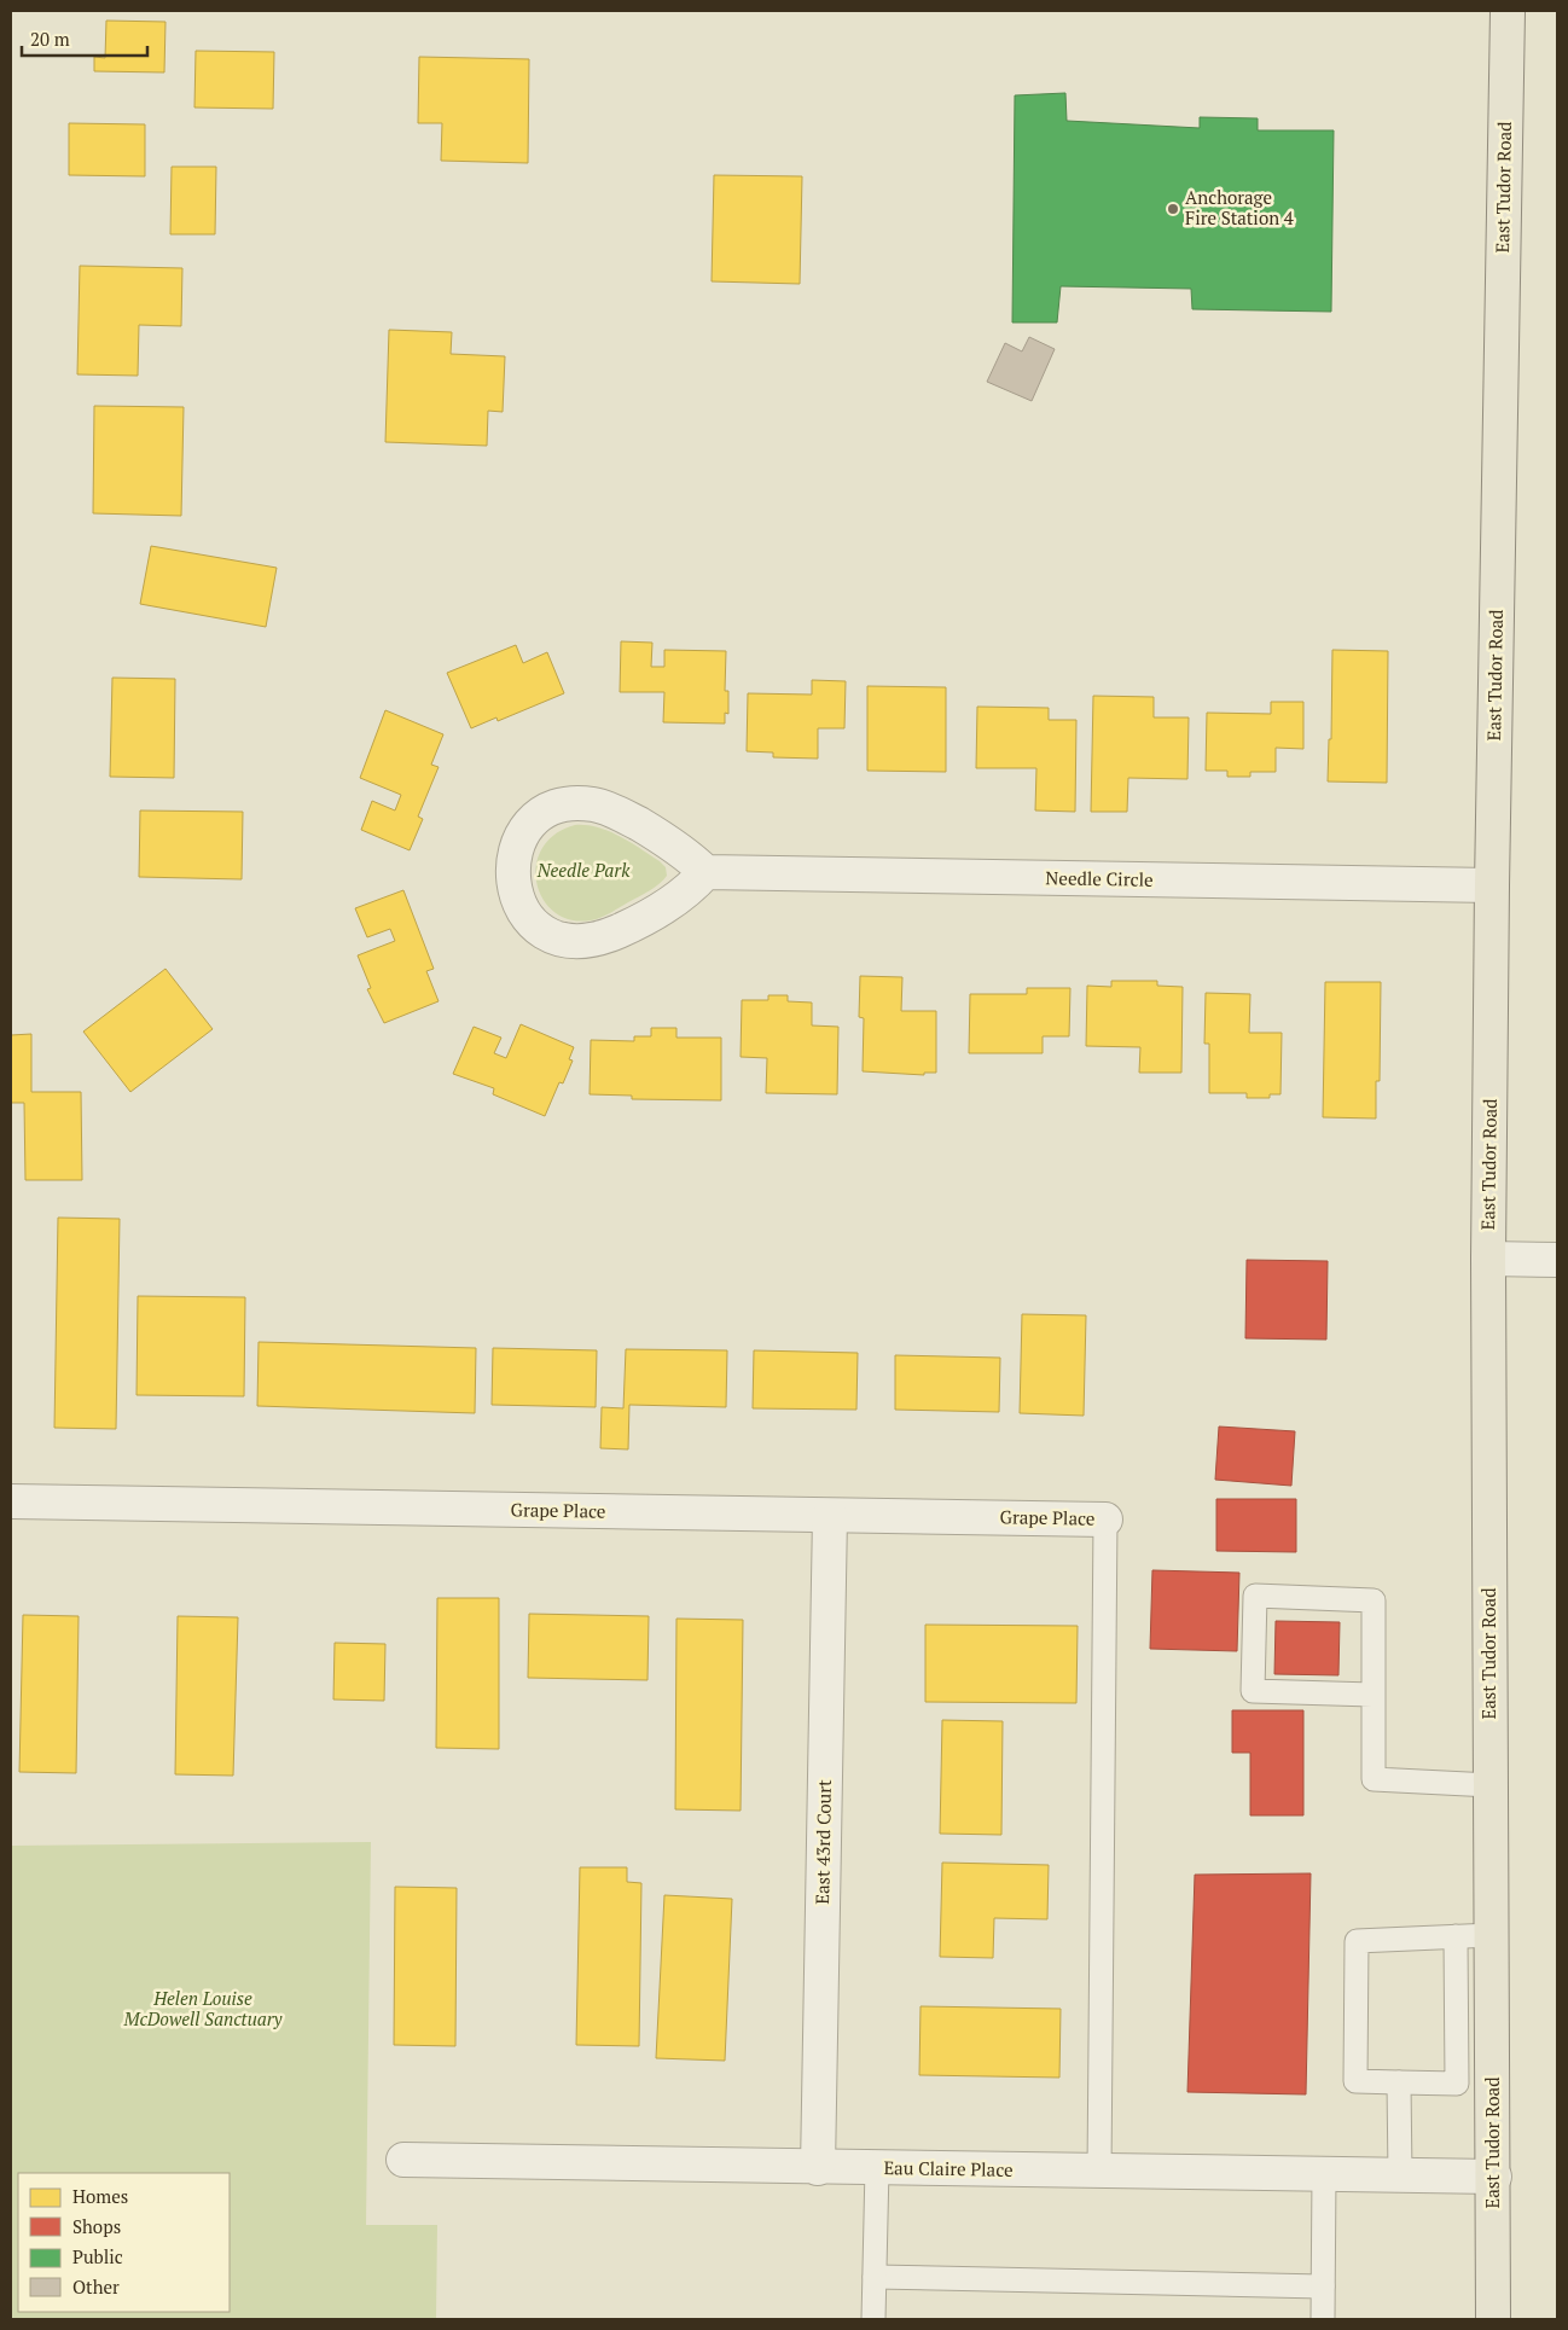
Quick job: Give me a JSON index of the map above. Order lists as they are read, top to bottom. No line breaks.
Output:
{"streets":{"main road":["East Tudor Road"],"street":["Needle Circle","Grape Place","East 43rd Court","Eau Claire Place"]},"crossings":[["East Tudor Road","Needle Circle"],["East Tudor Road","Eau Claire Place"],["Grape Place","East 43rd Court"],["East 43rd Court","Eau Claire Place"]],"parks":["Needle Park","Helen Louise McDowell Sanctuary"],"places":["Anchorage Fire Station 4"],"legend":["Homes","Shops","Public","Other"],"scale_bar":"20 m"}
